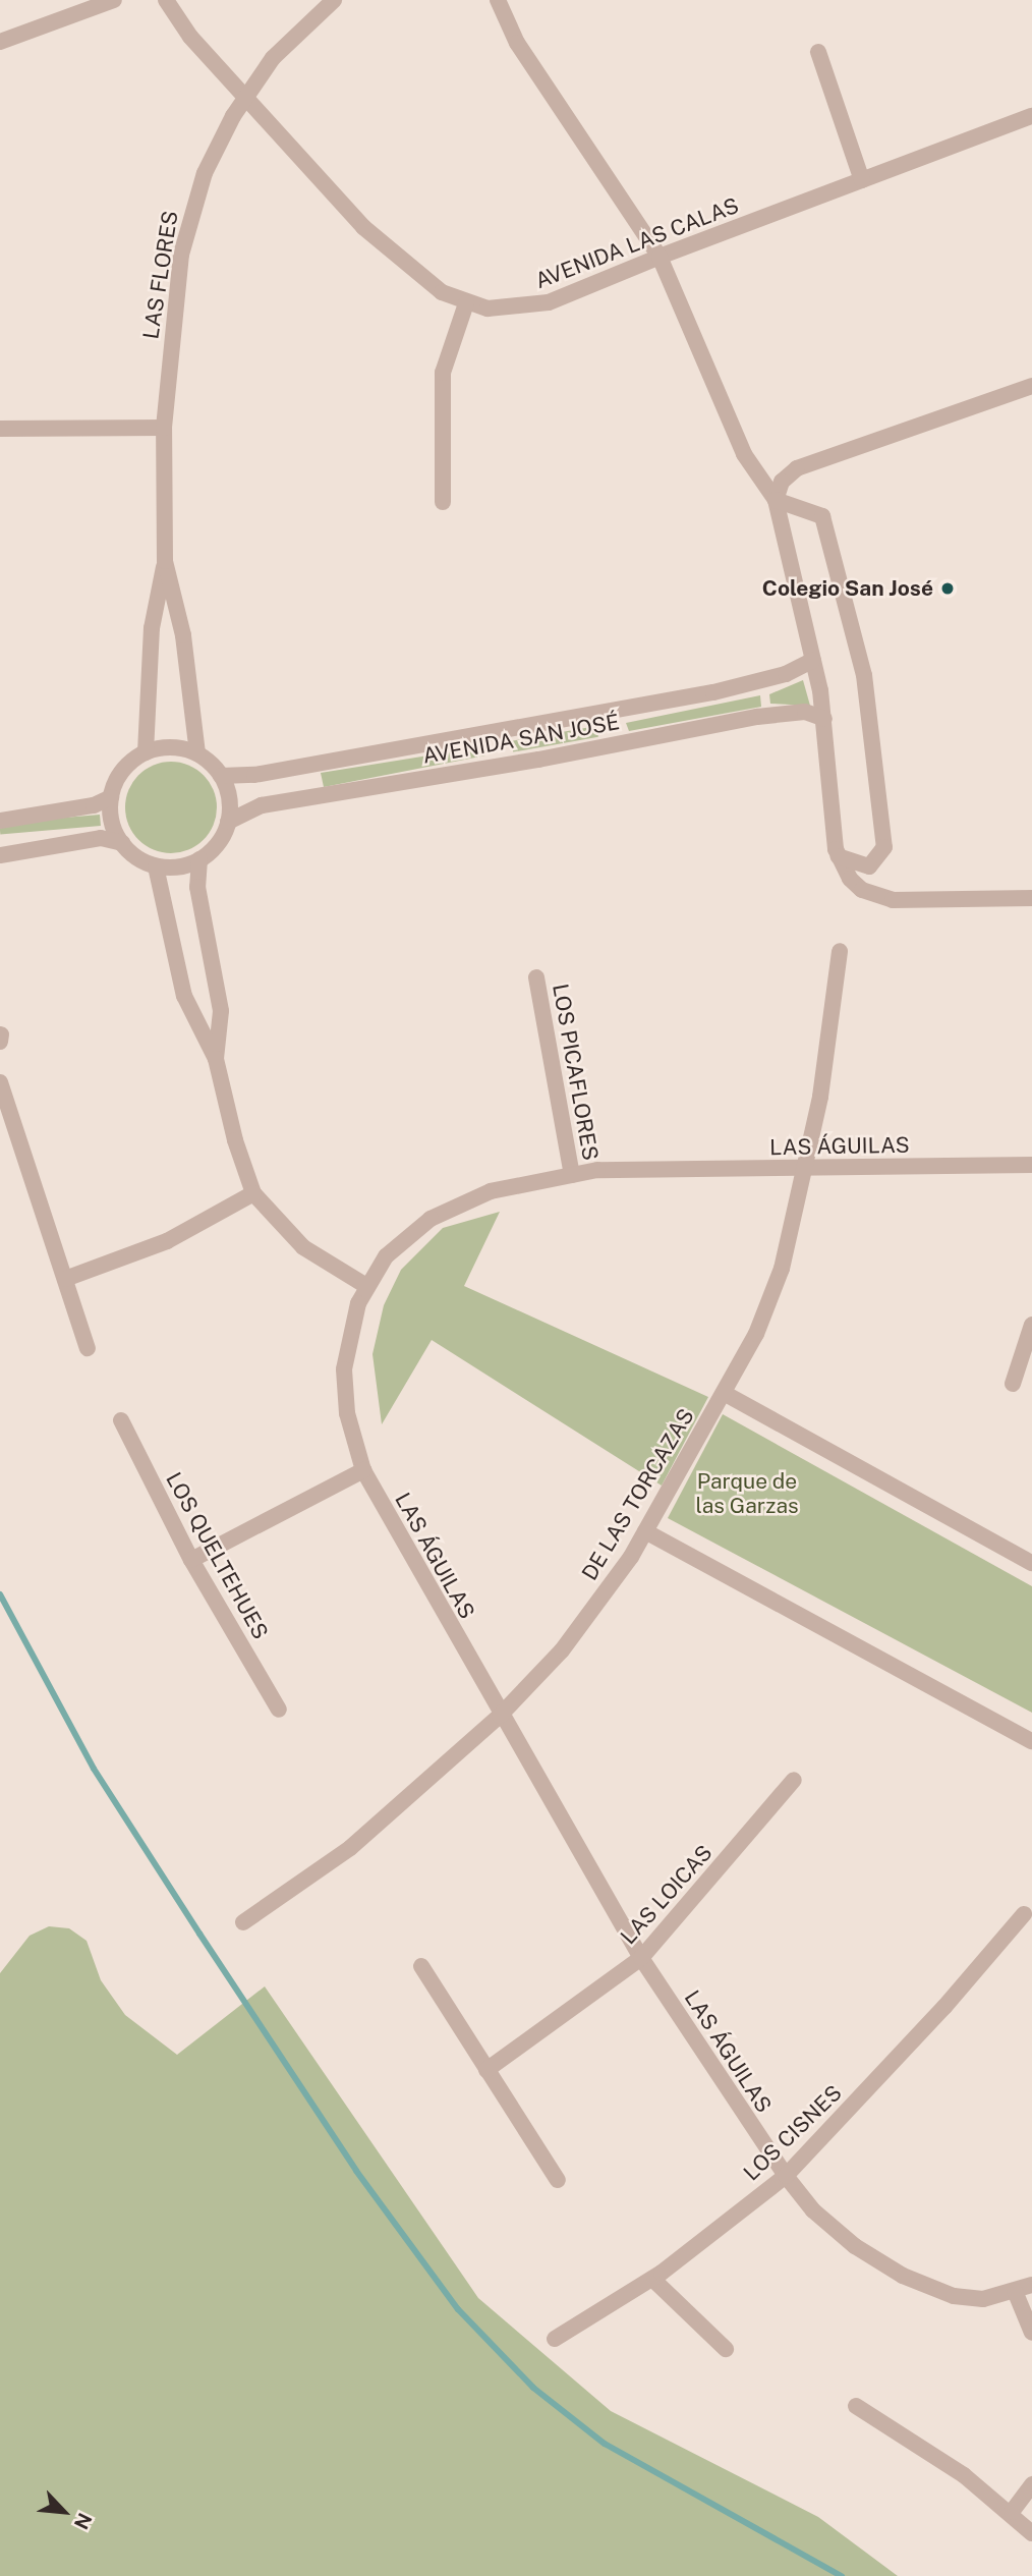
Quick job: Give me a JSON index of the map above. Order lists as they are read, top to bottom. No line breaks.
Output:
{"streets":{"street":["AVENIDA LAS CALAS","LAS FLORES","AVENIDA SAN JOSÉ","LOS PICAFLORES","LAS ÁGUILAS","DE LAS TORCAZAS","LOS QUELTEHUES","LAS LOICAS","LOS CISNES"]},"crossings":[["AVENIDA LAS CALAS","LAS FLORES"],["LAS FLORES","AVENIDA SAN JOSÉ"],["LOS PICAFLORES","LAS ÁGUILAS"],["LAS ÁGUILAS","DE LAS TORCAZAS"],["LAS ÁGUILAS","LAS LOICAS"],["LAS ÁGUILAS","LOS CISNES"]],"parks":["Parque de las Garzas"],"places":["Colegio San José"],"north":"bottom right"}
